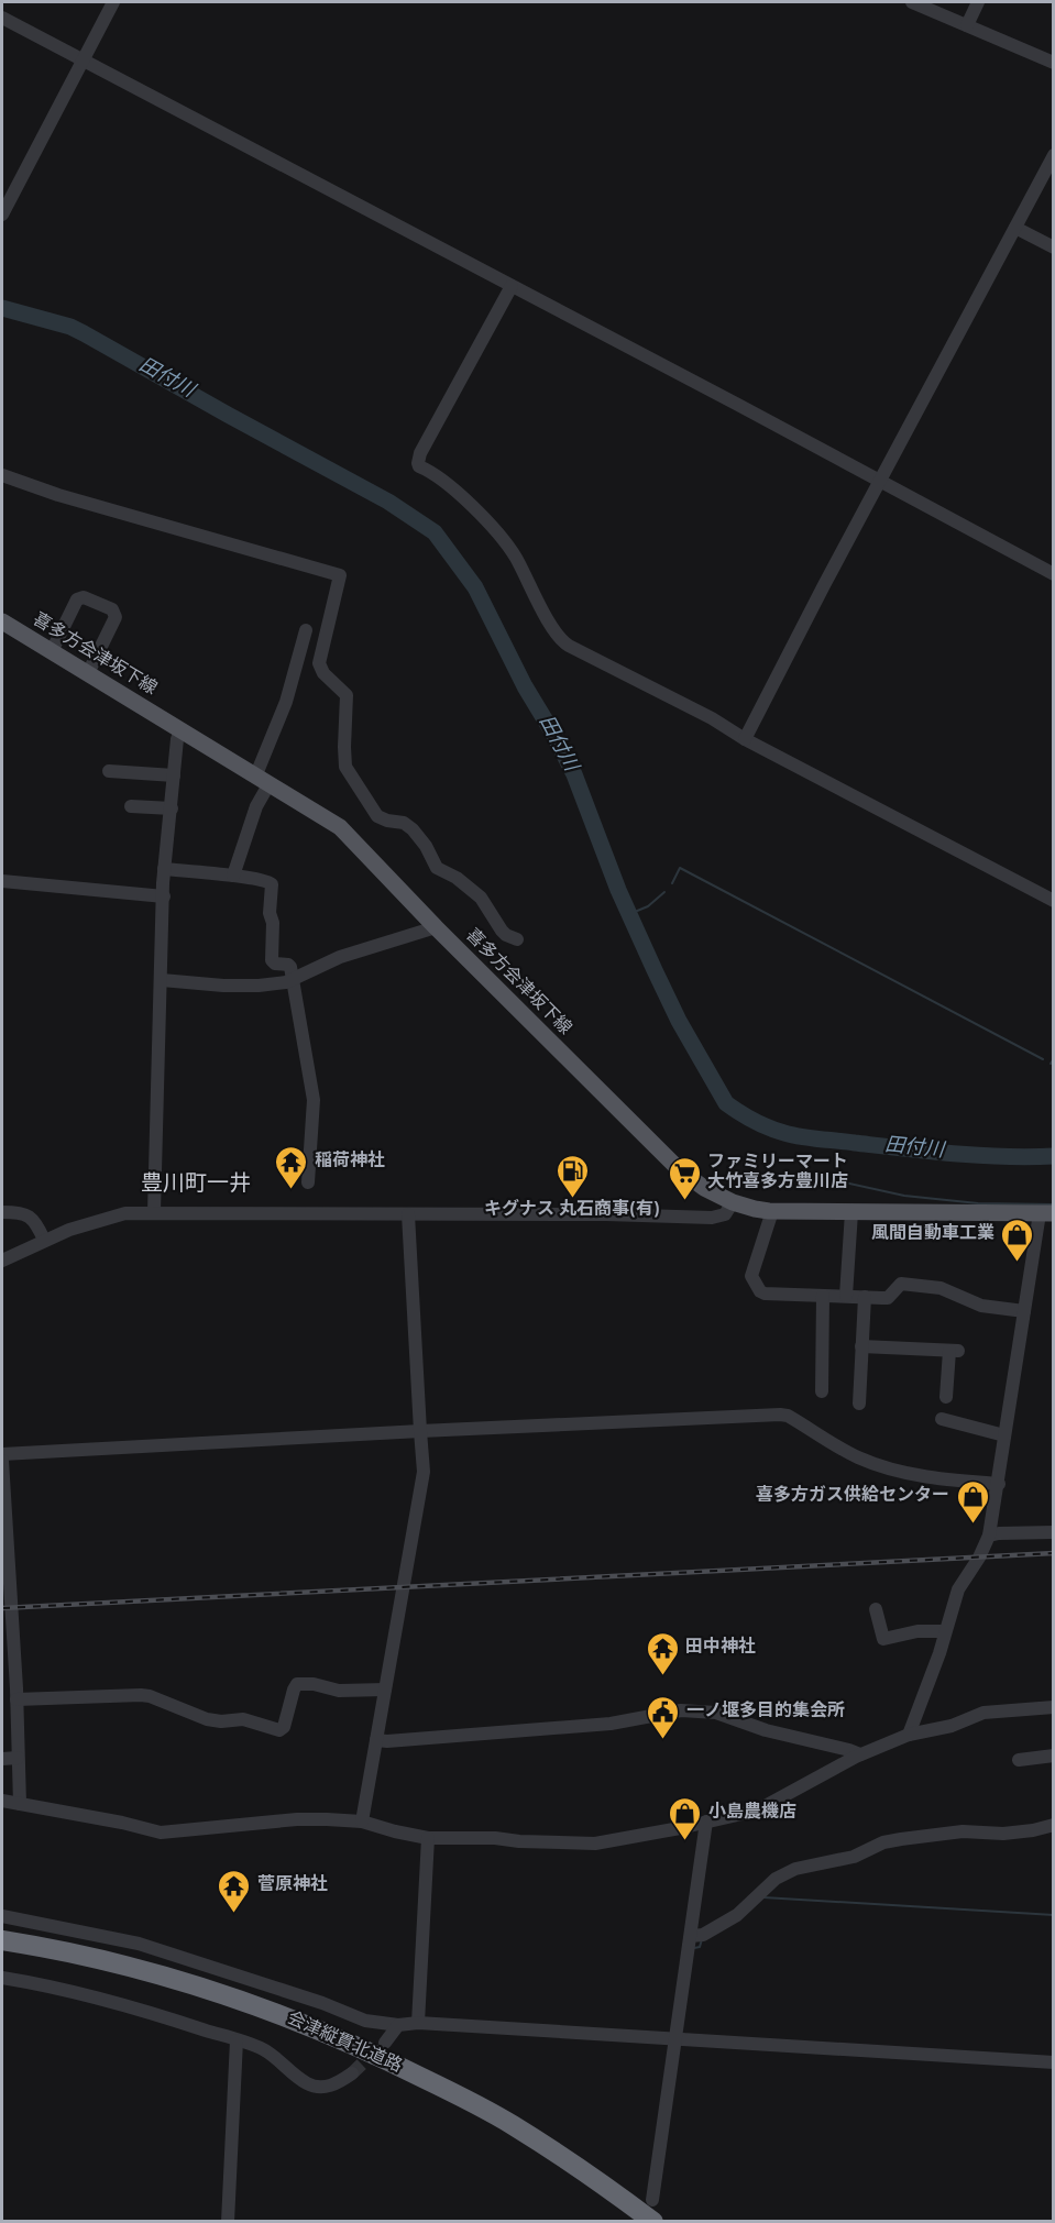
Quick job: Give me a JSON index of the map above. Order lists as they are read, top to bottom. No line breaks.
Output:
{"streets":{"highway":["会津縦貫北道路"],"main road":["喜多方会津坂下線"]},"districts":["豊川町一井"],"water":["田付川"],"places":{"temple":["稲荷神社","田中神社","菅原神社"],"fuel station":["キグナス 丸石商事(有)"],"supermarket":["ファミリーマート 大竹喜多方豊川店"],"shop":["風間自動車工業","喜多方ガス供給センター","小島農機店"],"public building":["一ノ堰多目的集会所"]}}
